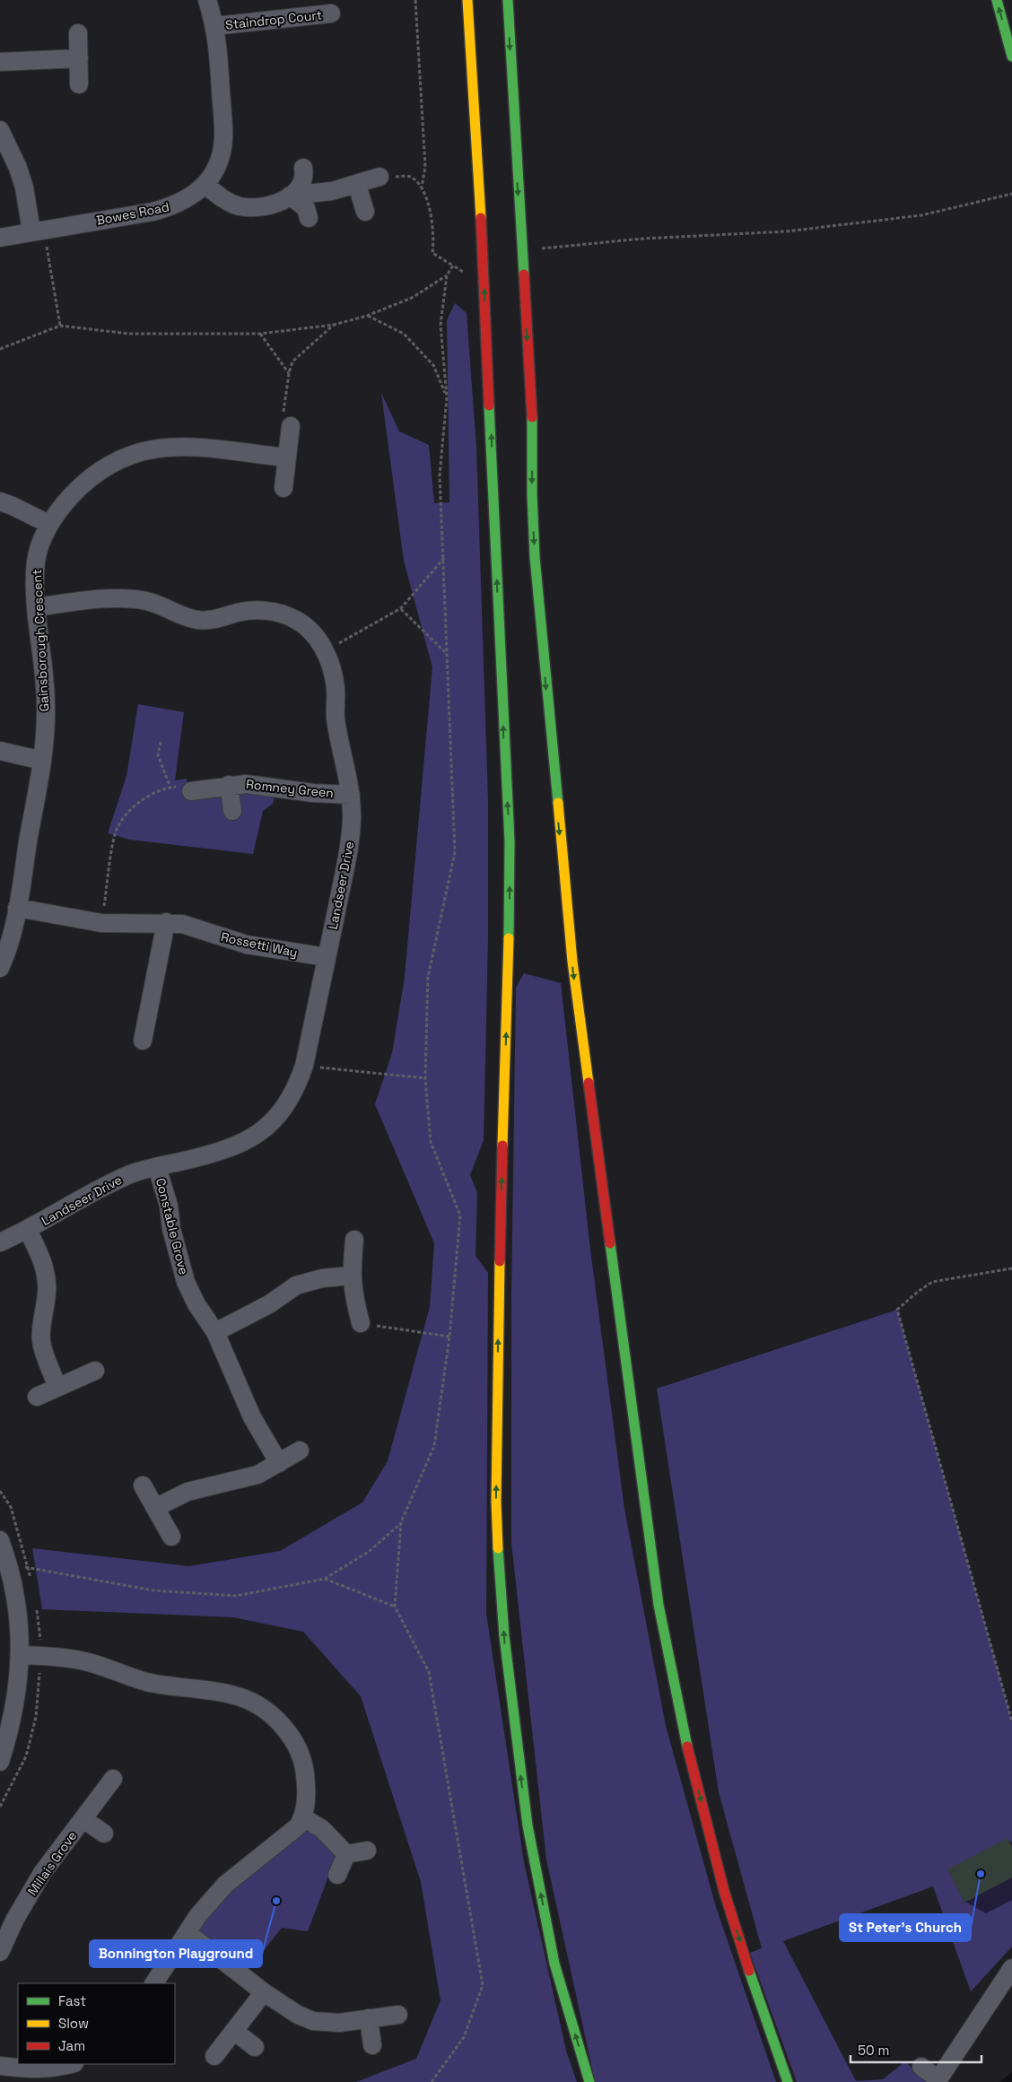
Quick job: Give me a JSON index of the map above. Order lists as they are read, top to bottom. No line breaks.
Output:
{"streets":{"street":["Staindrop Court","Bowes Road","Gainsborough Crescent","Romney Green","Landseer Drive","Rossetti Way","Constable Grove","Millais Grove"]},"crossings":[["Staindrop Court","Bowes Road"],["Gainsborough Crescent","Landseer Drive"],["Gainsborough Crescent","Rossetti Way"],["Romney Green","Landseer Drive"],["Landseer Drive","Rossetti Way"],["Landseer Drive","Constable Grove"]],"places":["St Peter's Church","Bonnington Playground"],"legend":["Fast","Slow","Jam"],"scale_bar":"50 m"}
